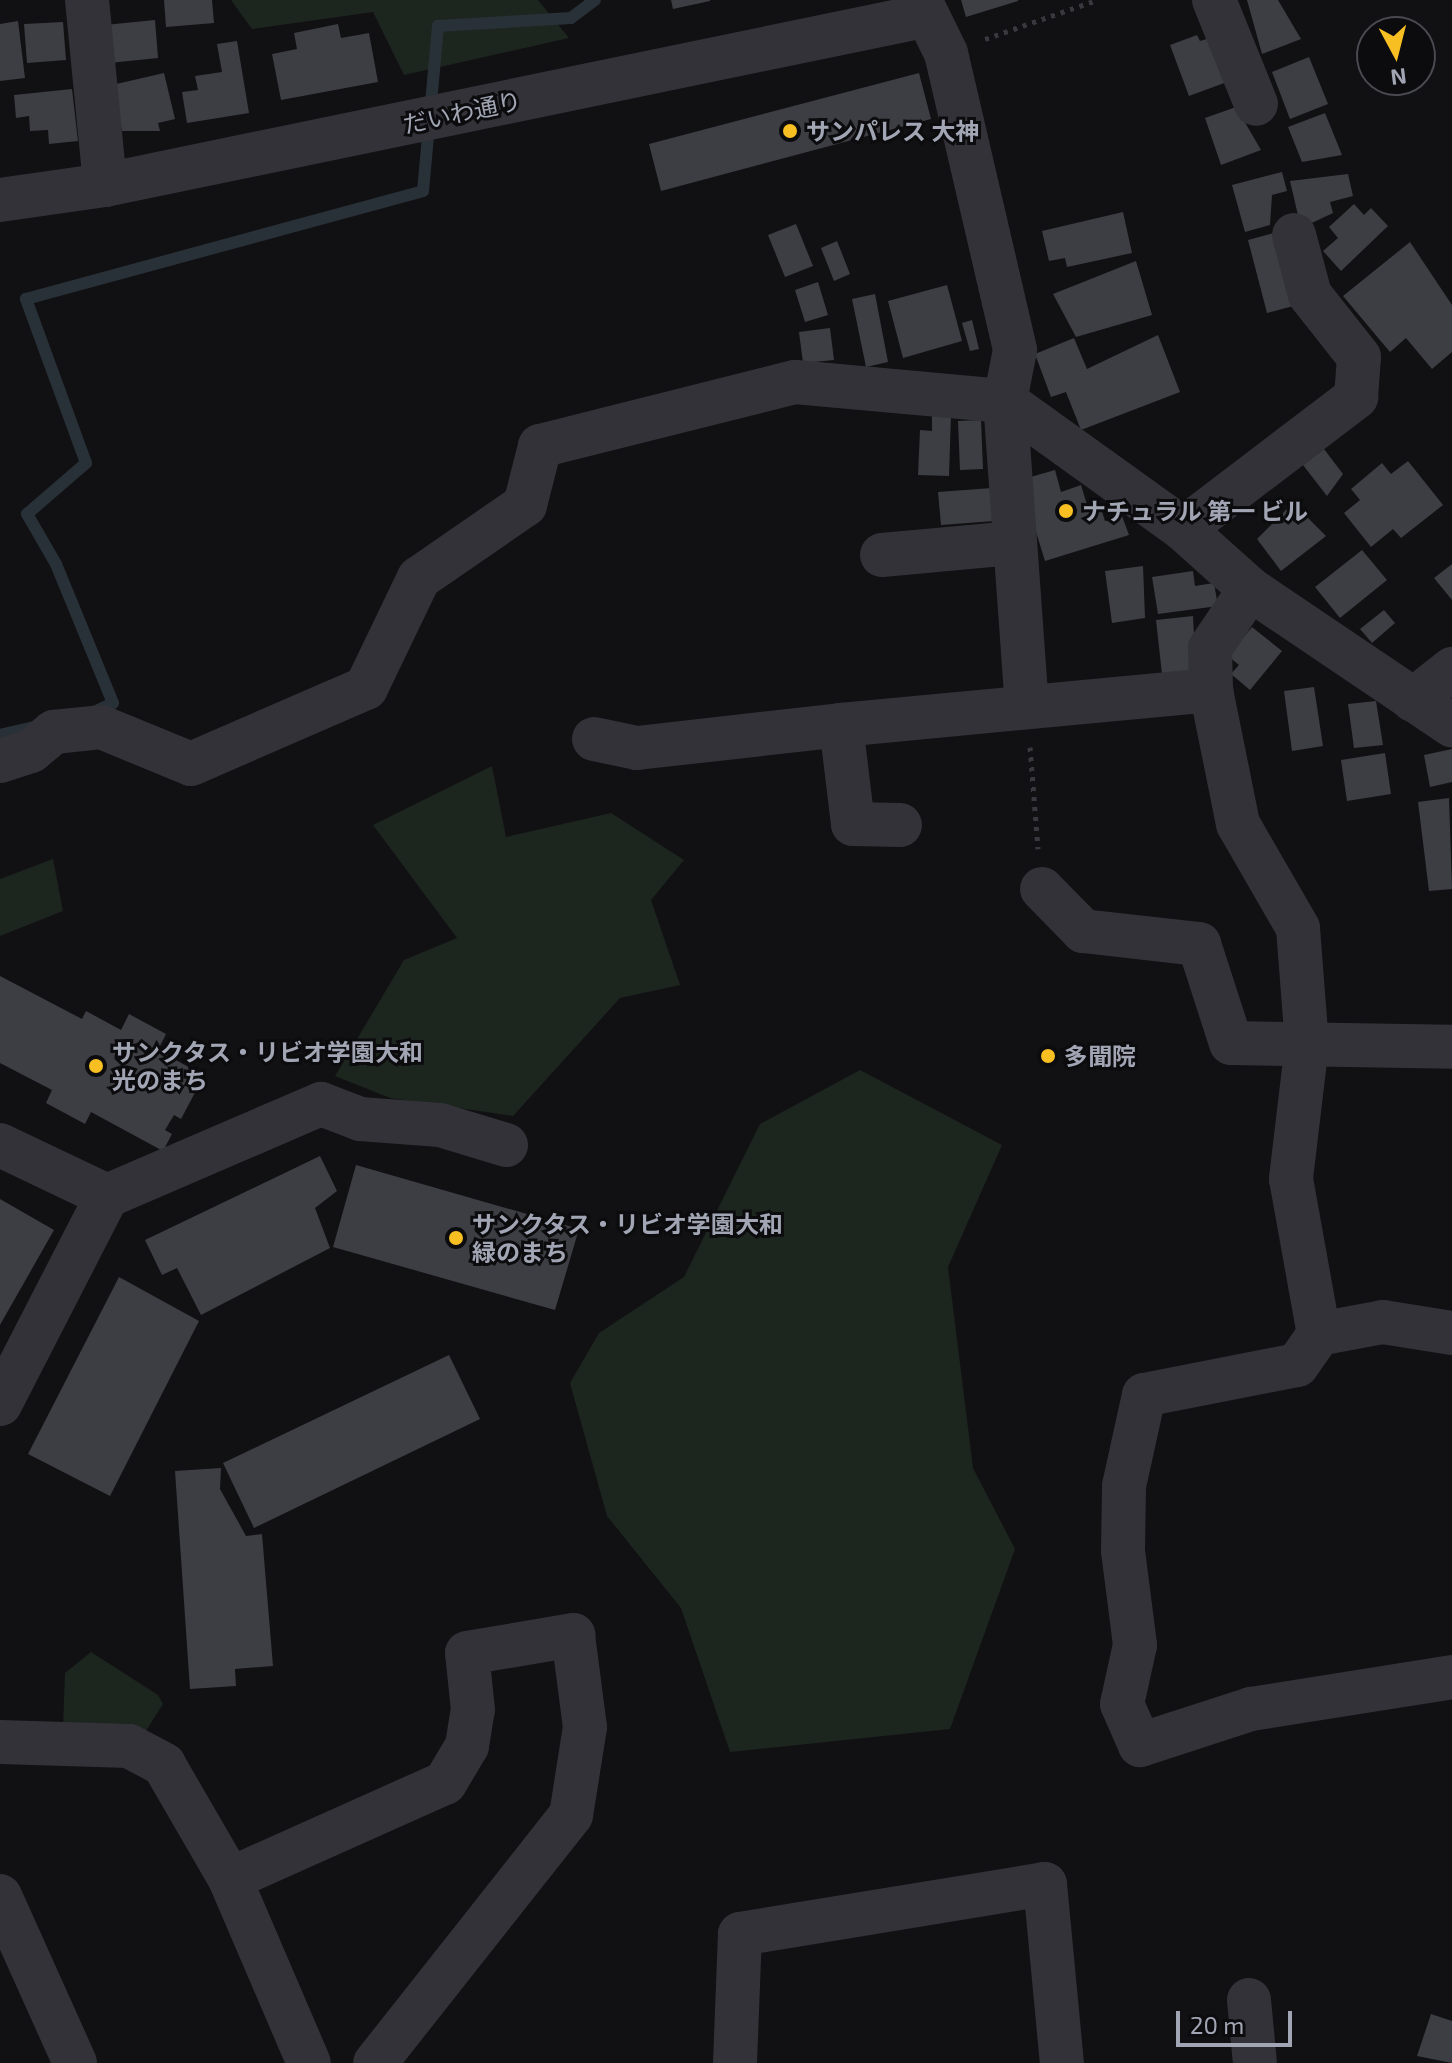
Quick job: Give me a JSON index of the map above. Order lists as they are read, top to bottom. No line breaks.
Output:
{"streets":{"street":["だいわ通り"]},"places":["サンパレス 大神","ナチュラル 第一 ビル","多聞院","サンクタス・リビオ学園大和 光のまち","サンクタス・リビオ学園大和 緑のまち"],"scale_bar":"20 m","north":"bottom"}
